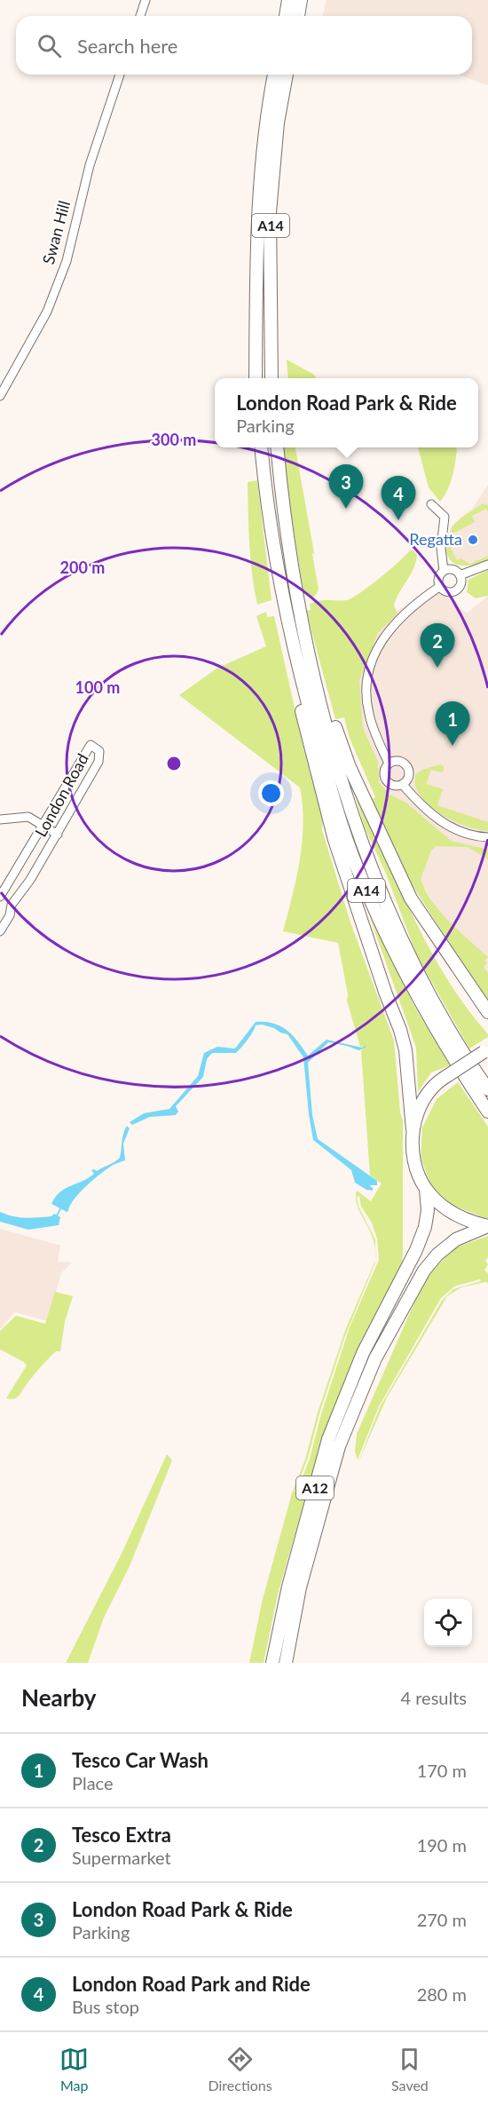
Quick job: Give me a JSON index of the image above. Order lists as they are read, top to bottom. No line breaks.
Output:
{"streets":{"highway":["A14","A12"],"street":["Swan Hill","London Road"]},"places":["Regatta"],"page":{"search":"Search here","popup":["London Road Park & Ride","Parking"],"pins":["3","4","2","1"],"heading":["Nearby","4 results"],"list":[{"mark":"1","name":"Tesco Car Wash","note":"Place","value":"170 m"},{"mark":"2","name":"Tesco Extra","note":"Supermarket","value":"190 m"},{"mark":"3","name":"London Road Park & Ride","note":"Parking","value":"270 m"},{"mark":"4","name":"London Road Park and Ride","note":"Bus stop","value":"280 m"}],"nav":["Map","Directions","Saved"]},"rings":["300 m","200 m","100 m"]}
